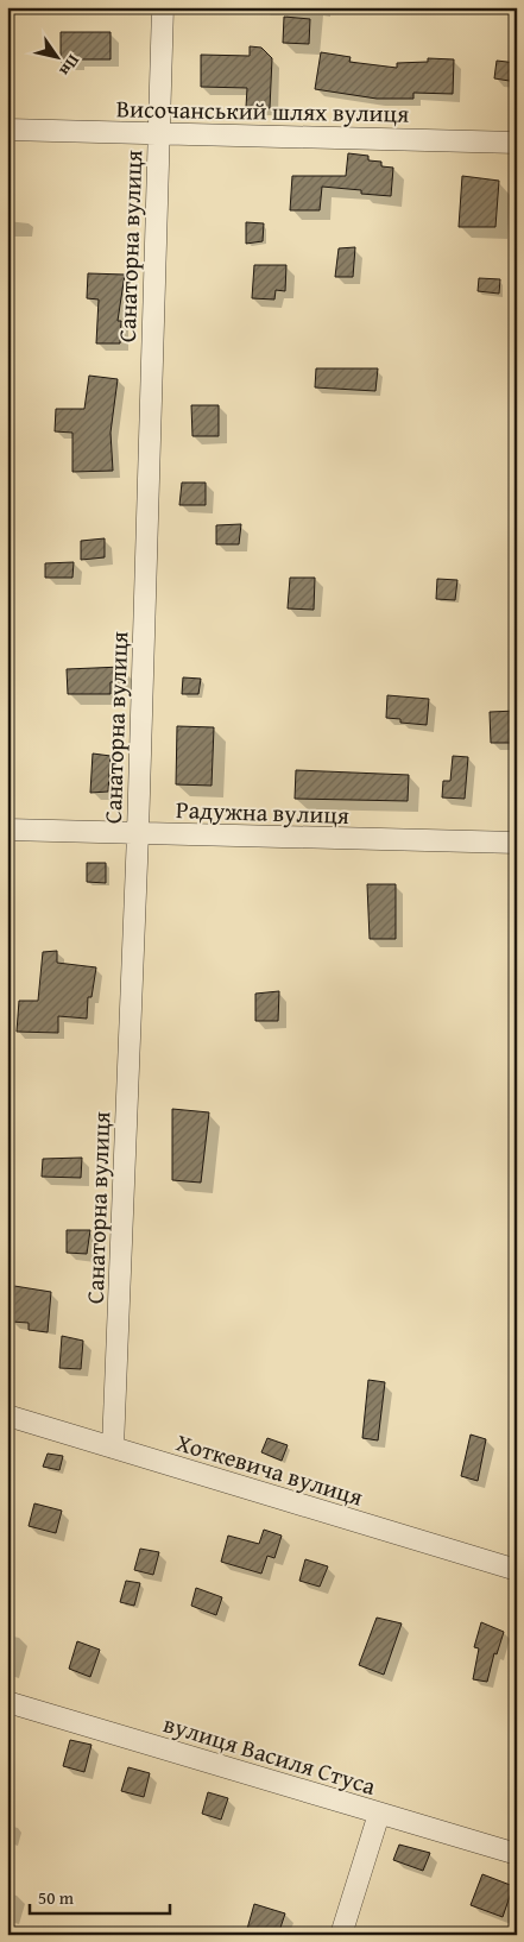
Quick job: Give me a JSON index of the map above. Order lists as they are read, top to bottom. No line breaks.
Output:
{"streets":{"street":["Височанський шлях вулиця","Санаторна вулиця","Радужна вулиця","Хоткевича вулиця","вулиця Василя Стуса"]},"crossings":[["Височанський шлях вулиця","Санаторна вулиця"],["Санаторна вулиця","Радужна вулиця"],["Санаторна вулиця","Хоткевича вулиця"]],"scale_bar":"50 m","north":"bottom right"}
